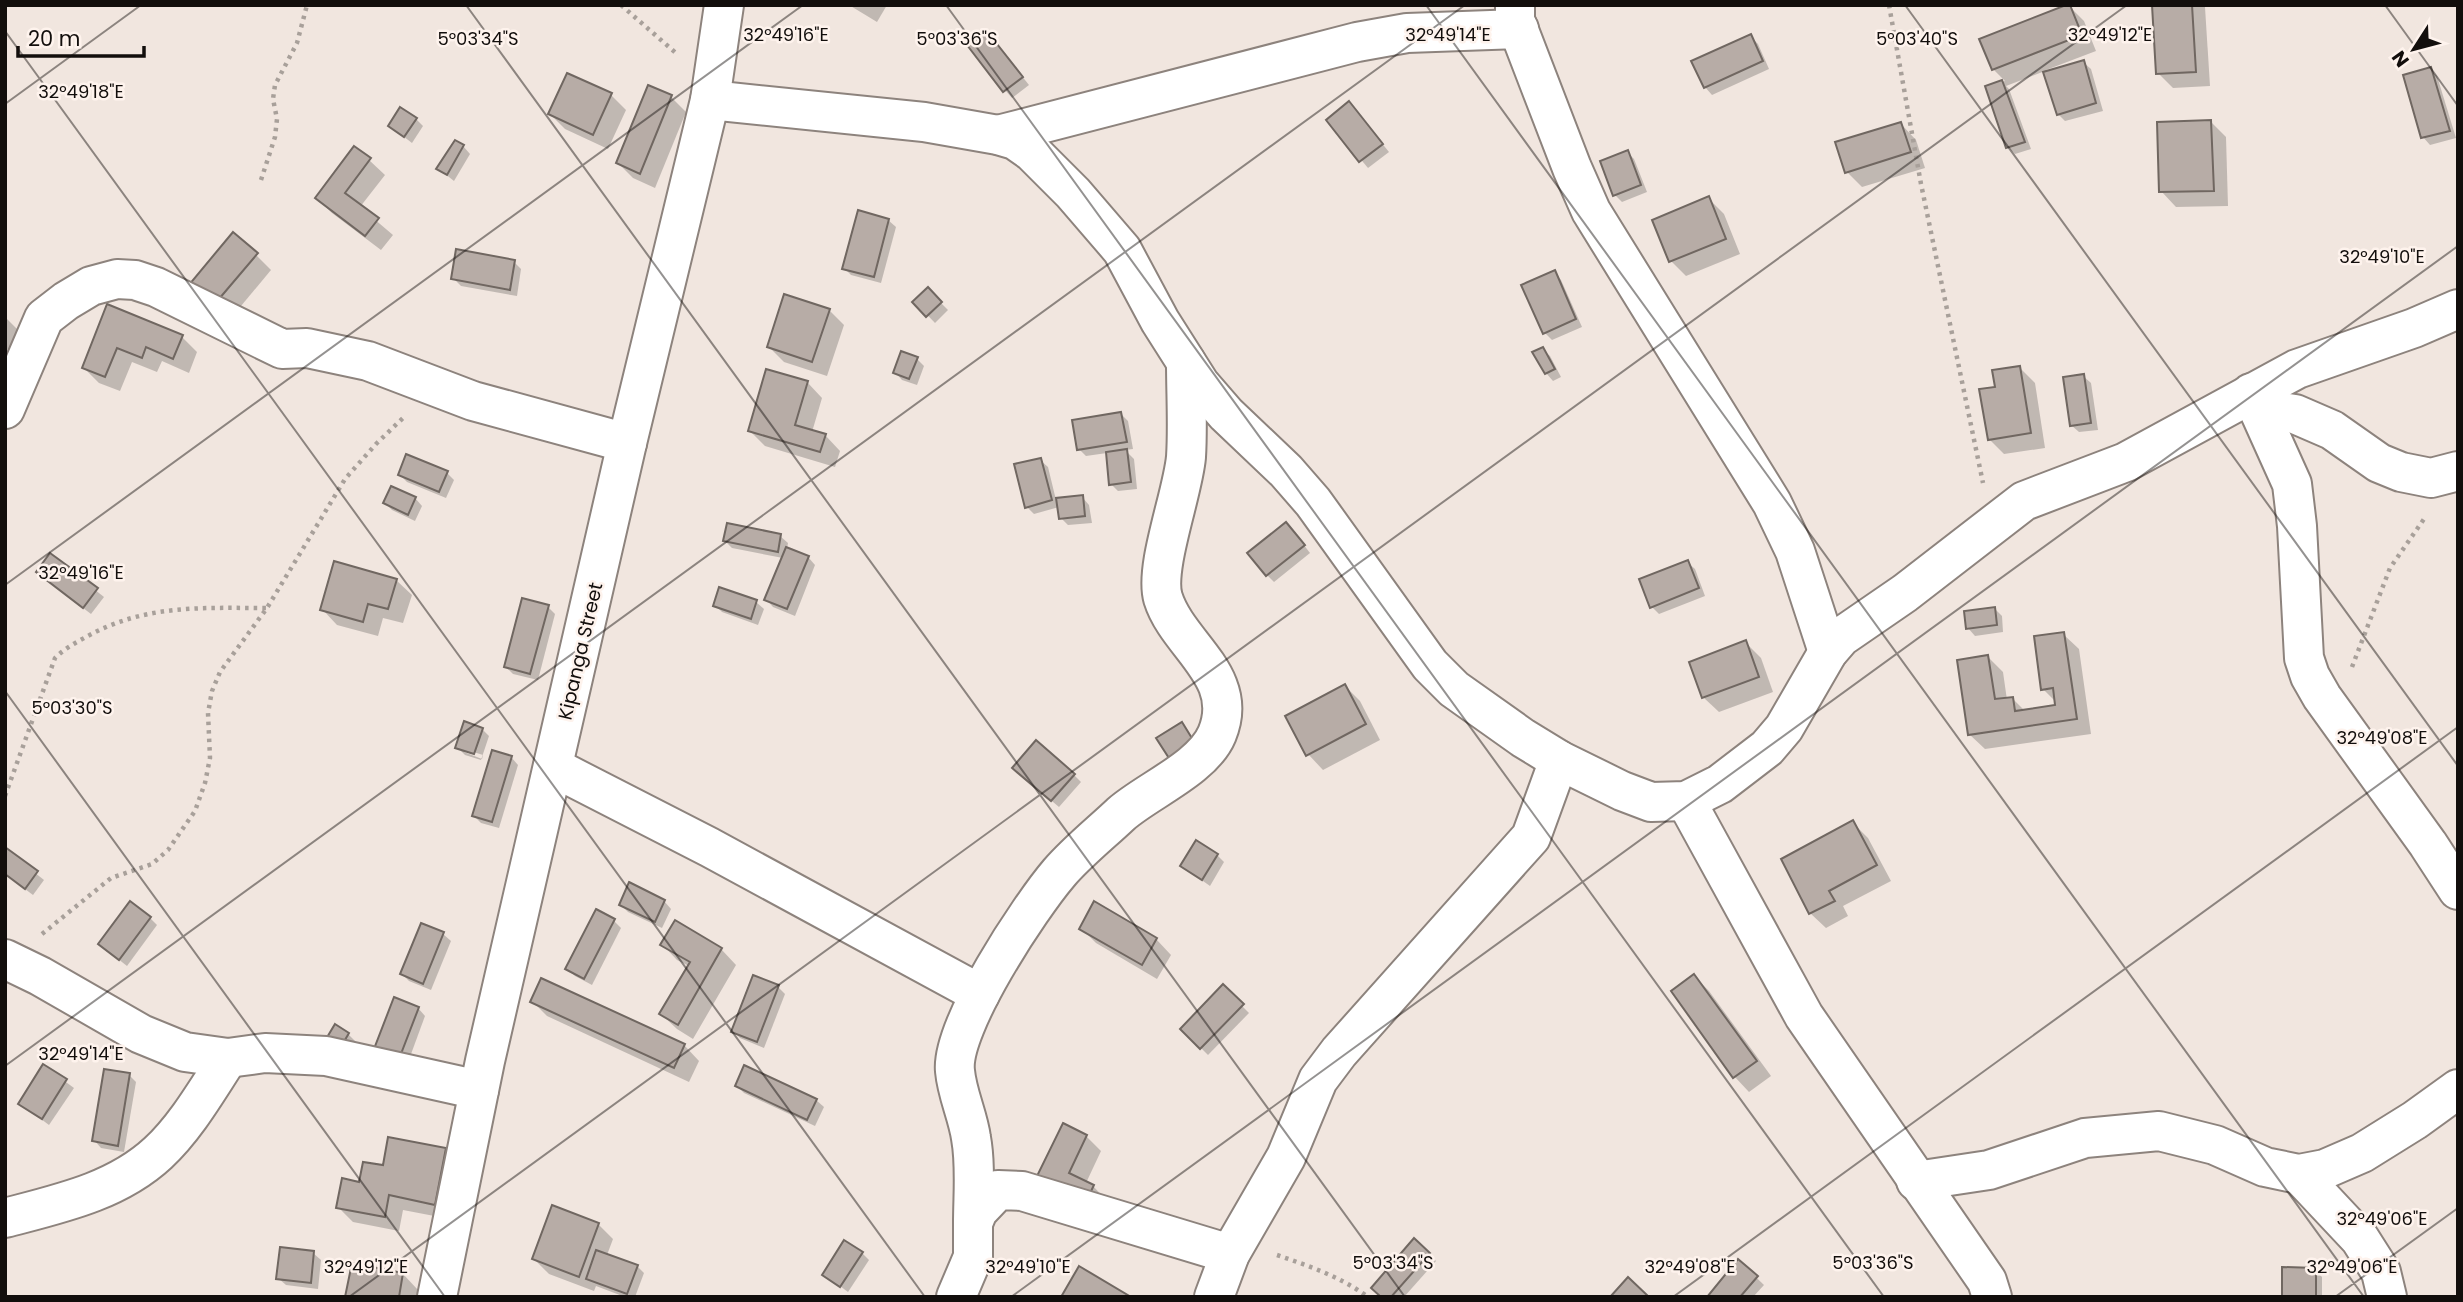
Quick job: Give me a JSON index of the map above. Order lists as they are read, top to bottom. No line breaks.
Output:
{"streets":{"street":["Kipanga Street"]},"scale_bar":"20 m","north":"bottom left","coordinates":["32°49'16\"E","32°49'14\"E","32°49'12\"E","5°03'34\"S","5°03'36\"S","5°03'40\"S","32°49'18\"E","32°49'10\"E","5°03'30\"S","32°49'08\"E","32°49'06\"E"]}
